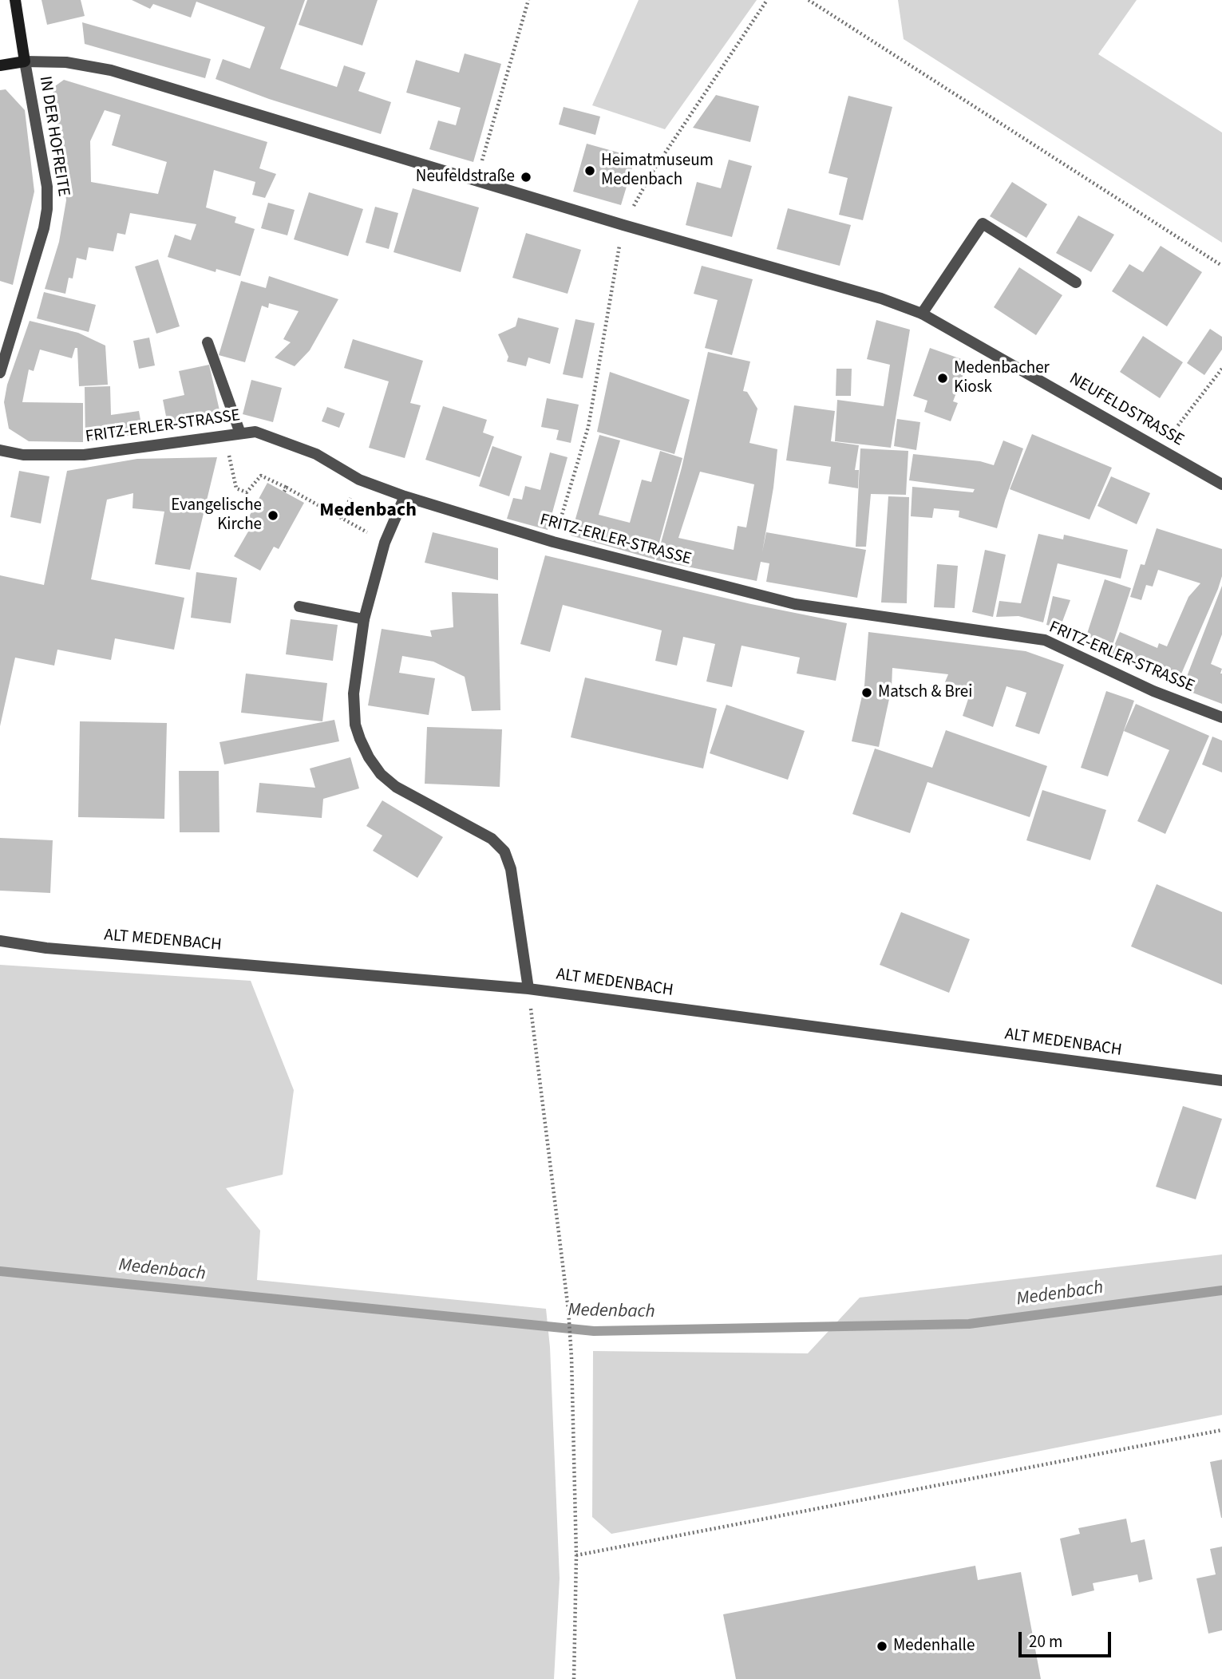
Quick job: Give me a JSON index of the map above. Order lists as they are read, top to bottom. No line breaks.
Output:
{"streets":{"main road":["IN DER HOFREITE"],"street":["NEUFELDSTRASSE","FRITZ-ERLER-STRASSE","ALT MEDENBACH"]},"crossings":[["IN DER HOFREITE","NEUFELDSTRASSE"]],"districts":["Medenbach"],"water":["Medenbach"],"places":["Heimatmuseum Medenbach","Neufeldstraße","Medenbacher Kiosk","Evangelische Kirche","Matsch & Brei","Medenhalle"],"scale_bar":"20 m"}
